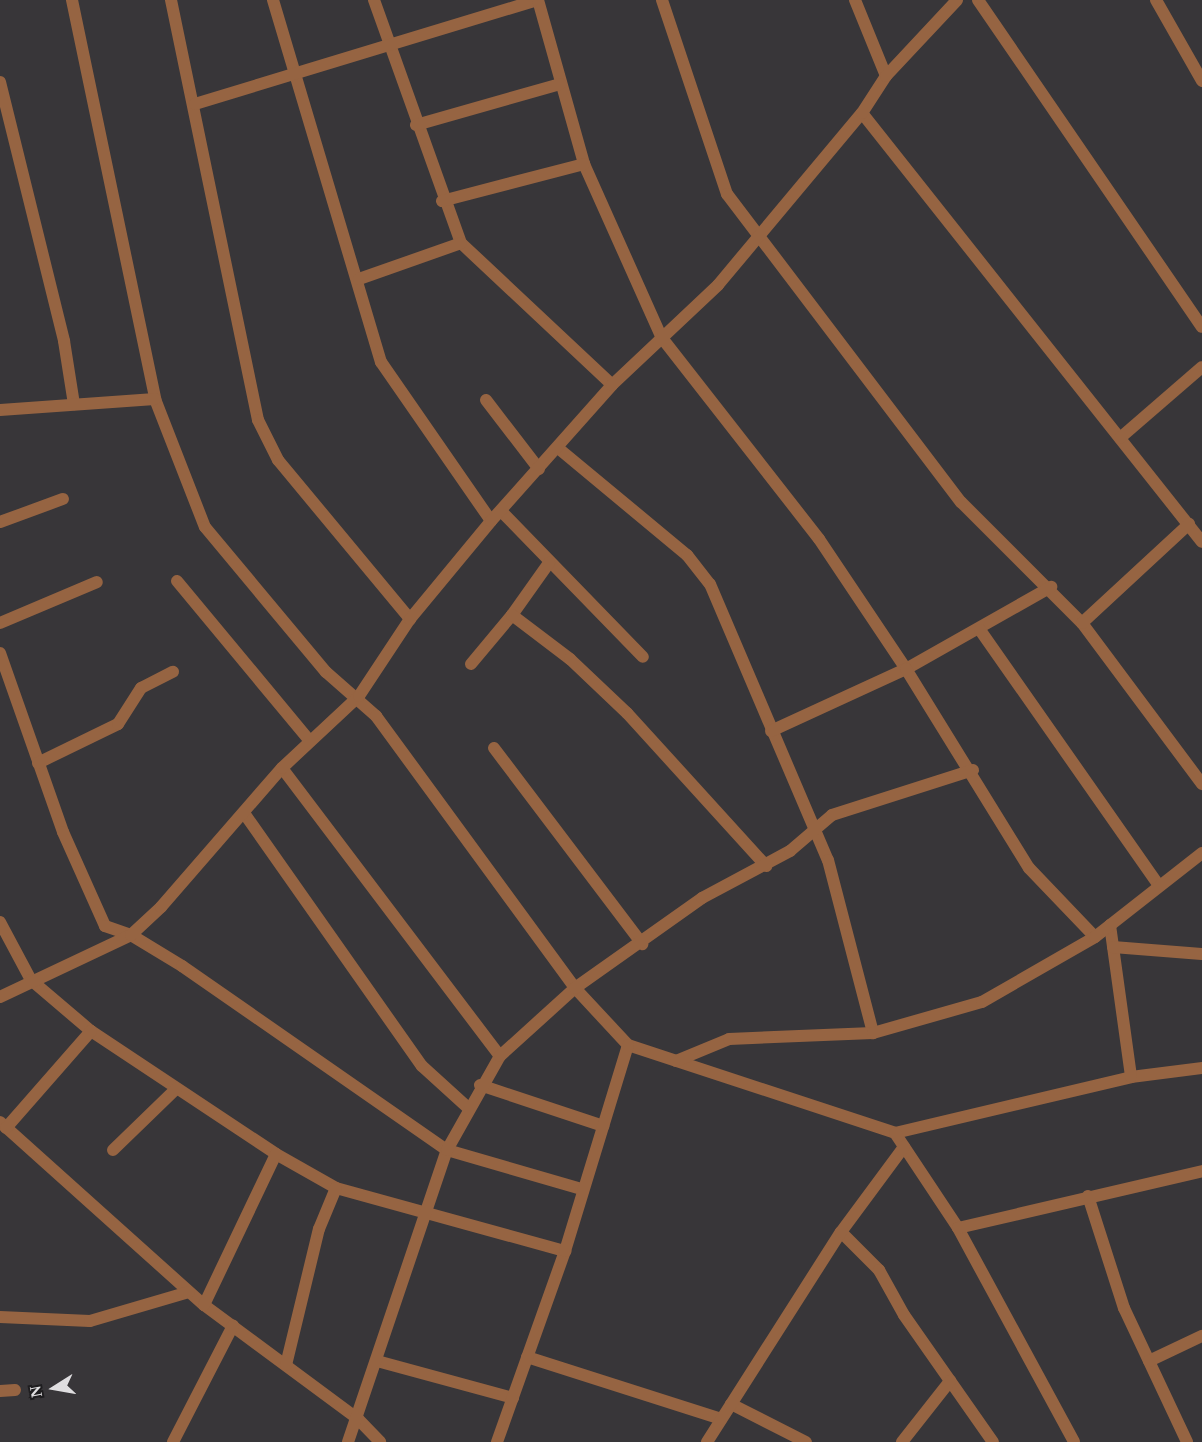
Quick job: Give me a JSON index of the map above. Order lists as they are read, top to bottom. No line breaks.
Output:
{"north":"left"}
